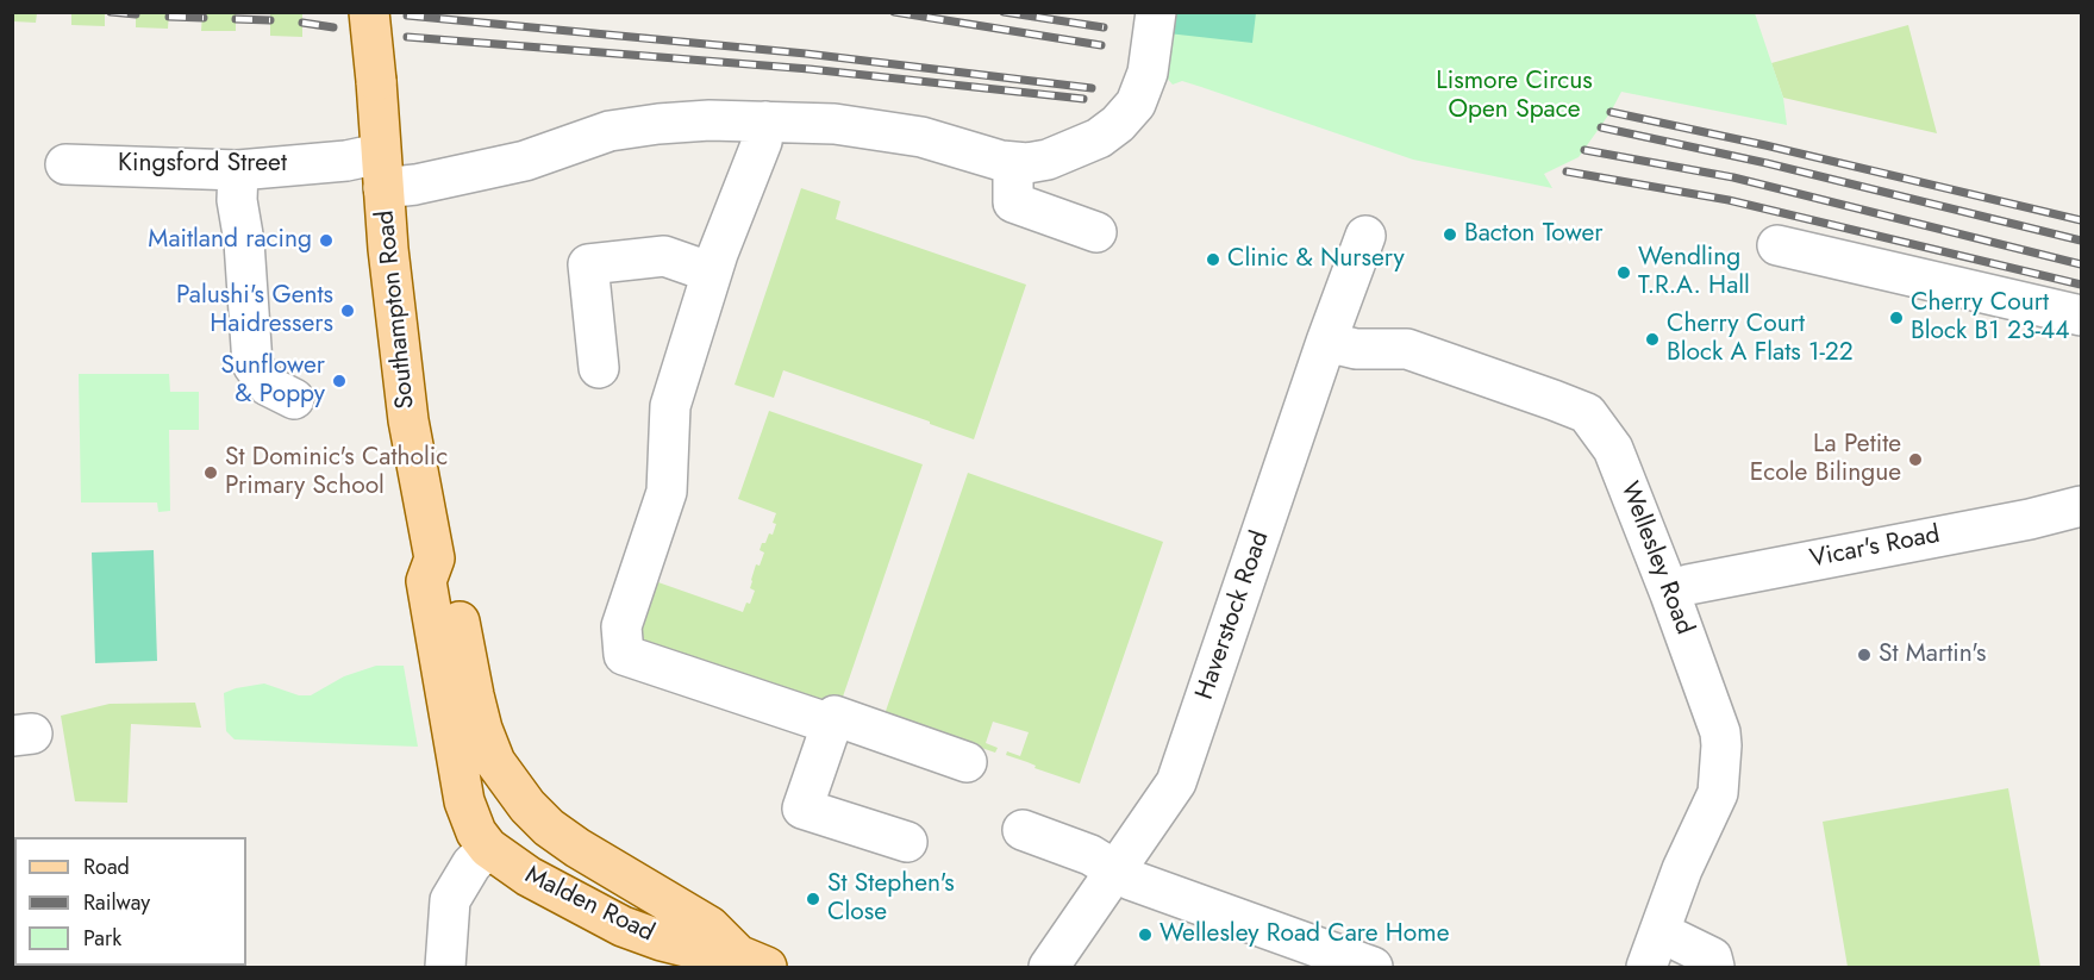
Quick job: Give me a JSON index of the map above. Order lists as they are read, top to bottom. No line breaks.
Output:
{"streets":{"main road":["Southampton Road","Malden Road"],"street":["Kingsford Street","Vicar's Road","Wellesley Road","Haverstock Road"]},"crossings":[["Kingsford Street","Southampton Road"],["Southampton Road","Malden Road"],["Vicar's Road","Wellesley Road"],["Wellesley Road","Haverstock Road"]],"parks":["Lismore Circus Open Space"],"places":["Bacton Tower","Maitland racing","Clinic & Nursery","Wendling T.R.A. Hall","Palushi's Gents Haidressers","Cherry Court Block B1 23-44","Cherry Court Block A Flats 1-22","Sunflower & Poppy","La Petite Ecole Bilingue","St Dominic's Catholic Primary School","St Martin's","St Stephen's Close","Wellesley Road Care Home"],"legend":["Road","Railway","Park"]}
